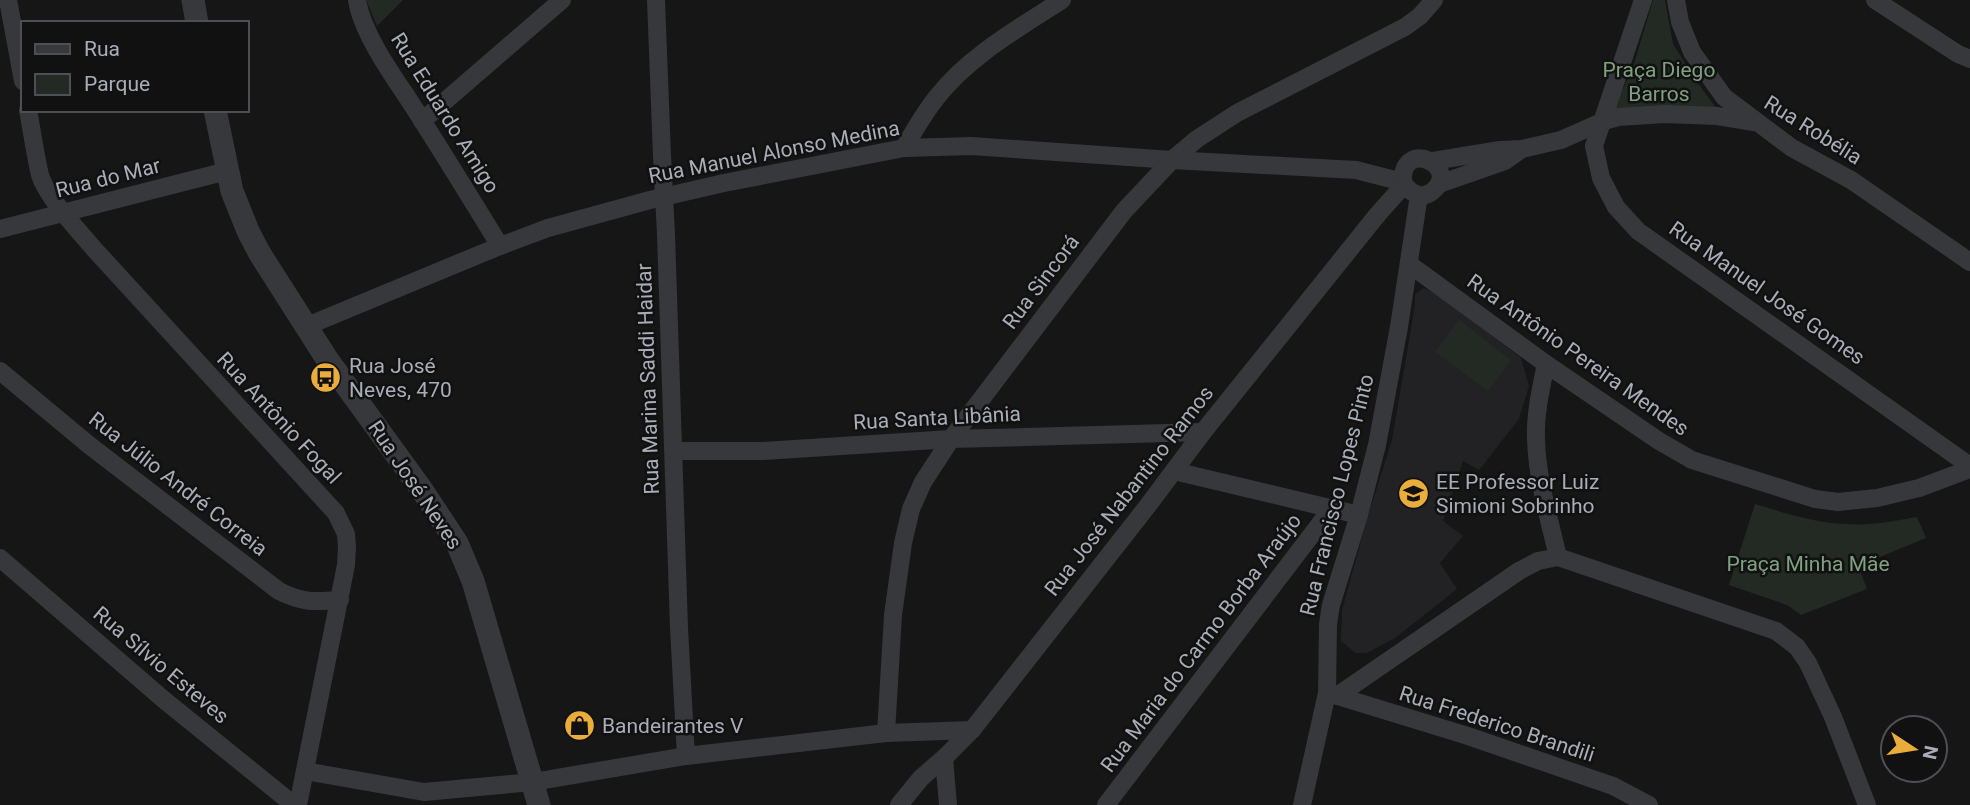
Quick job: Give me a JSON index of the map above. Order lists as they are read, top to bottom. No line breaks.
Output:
{"streets":{"street":["Rua Eduardo Amigo","Rua Robélia","Rua Manuel Alonso Medina","Rua do Mar","Rua Sincorá","Rua Manuel José Gomes","Rua Antônio Pereira Mendes","Rua Marina Saddi Haidar","Rua Antônio Fogal","Rua Santa Libânia","Rua Júlio André Correia","Rua José Neves","Rua José Nabantino Ramos","Rua Francisco Lopes Pinto","Rua Maria do Carmo Borba Araújo","Rua Sílvio Esteves","Rua Frederico Brandili"]},"crossings":[["Rua Eduardo Amigo","Rua Manuel Alonso Medina"],["Rua Robélia","Rua Manuel Alonso Medina"],["Rua Manuel Alonso Medina","Rua Sincorá"],["Rua Manuel Alonso Medina","Rua Manuel José Gomes"],["Rua Manuel Alonso Medina","Rua Marina Saddi Haidar"],["Rua Manuel Alonso Medina","Rua José Neves"],["Rua Manuel Alonso Medina","Rua José Nabantino Ramos"],["Rua Manuel Alonso Medina","Rua Francisco Lopes Pinto"],["Rua do Mar","Rua Antônio Fogal"],["Rua do Mar","Rua José Neves"],["Rua Sincorá","Rua Santa Libânia"],["Rua Manuel José Gomes","Rua Antônio Pereira Mendes"],["Rua Antônio Pereira Mendes","Rua Francisco Lopes Pinto"],["Rua Marina Saddi Haidar","Rua Santa Libânia"],["Rua Antônio Fogal","Rua Júlio André Correia"],["Rua Antônio Fogal","Rua Sílvio Esteves"],["Rua Santa Libânia","Rua José Nabantino Ramos"],["Rua José Nabantino Ramos","Rua Francisco Lopes Pinto"],["Rua Francisco Lopes Pinto","Rua Frederico Brandili"]],"parks":["Praça Diego Barros","Praça Minha Mãe"],"places":{"bus stop":["Rua José Neves, 470"],"school or university":["EE Professor Luiz Simioni Sobrinho"],"shop":["Bandeirantes V"]},"legend":["Rua","Parque"],"north":"right"}
